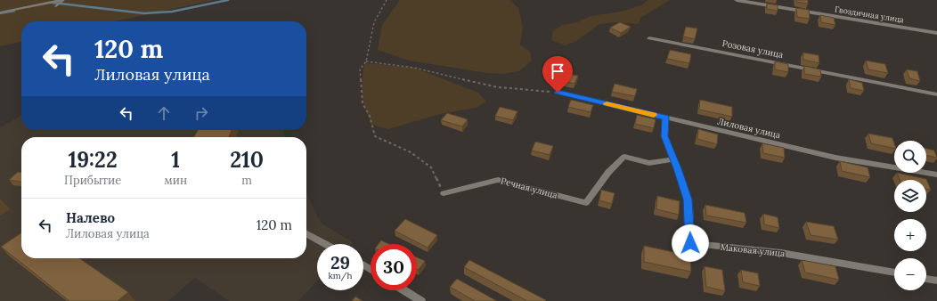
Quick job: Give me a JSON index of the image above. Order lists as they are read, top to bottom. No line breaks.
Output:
{"streets":{"street":["Гвоздичная улица","Розовая улица","Лиловая улица","Речная улица","Маковая улица"]},"crossings":[["Лиловая улица","Маковая улица"],["Речная улица","Маковая улица"]],"page":{"turn":["120 m","Лиловая улица"],"eta":["19:22","Прибытие","1","мин","210","m"],"map_buttons":["+","−"],"list":[{"name":"Налево","note":"Лиловая улица","value":"120 m"}],"speed":"29 km/h","limit":"30"}}
